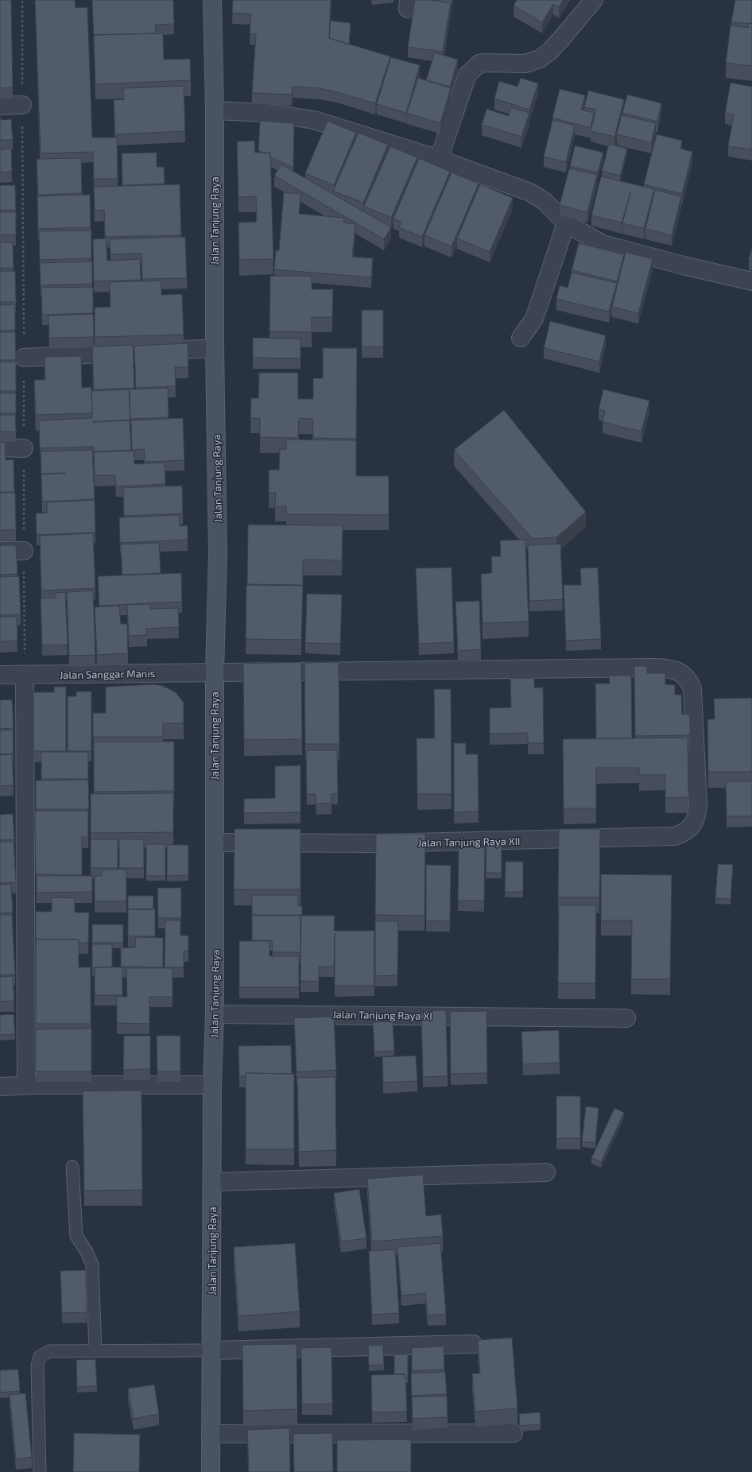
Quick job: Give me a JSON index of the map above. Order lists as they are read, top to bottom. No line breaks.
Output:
{"streets":{"main road":["Jalan Tanjung Raya"],"street":["Jalan Sanggar Manis","Jalan Tanjung Raya XII","Jalan Tanjung Raya XI"]},"crossings":[["Jalan Tanjung Raya","Jalan Sanggar Manis"],["Jalan Tanjung Raya","Jalan Tanjung Raya XII"],["Jalan Tanjung Raya","Jalan Tanjung Raya XI"],["Jalan Sanggar Manis","Jalan Tanjung Raya XII"]]}
